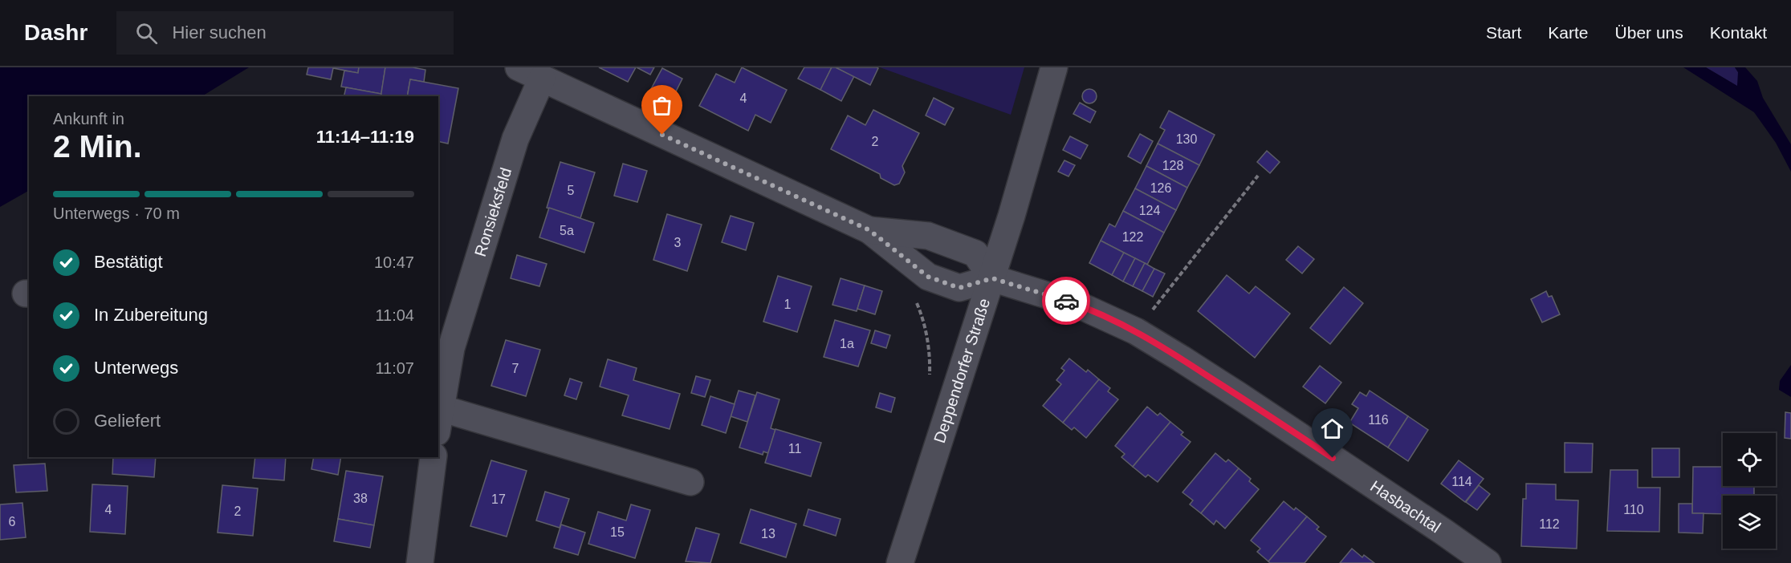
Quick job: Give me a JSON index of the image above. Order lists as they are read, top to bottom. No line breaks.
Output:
{"streets":{"street":["Ronsieksfeld","Deppendorfer Straße","Hasbachtal"]},"crossings":[["Deppendorfer Straße","Hasbachtal"]],"house_numbers":["4","130","2","128","126","5","124","5a","122","3","1","1a","7","116","11","114","38","17","4","110","2","6","112","15","13"],"page":{"header":"Dashr","search":"Hier suchen","nav":["Start","Karte","Über uns","Kontakt"],"heading":["2 Min.","Ankunft in","11:14–11:19"],"bar":"Unterwegs · 70 m","list":[["Bestätigt","10:47"],["In Zubereitung","11:04"],["Unterwegs","11:07"],"Geliefert"]}}
